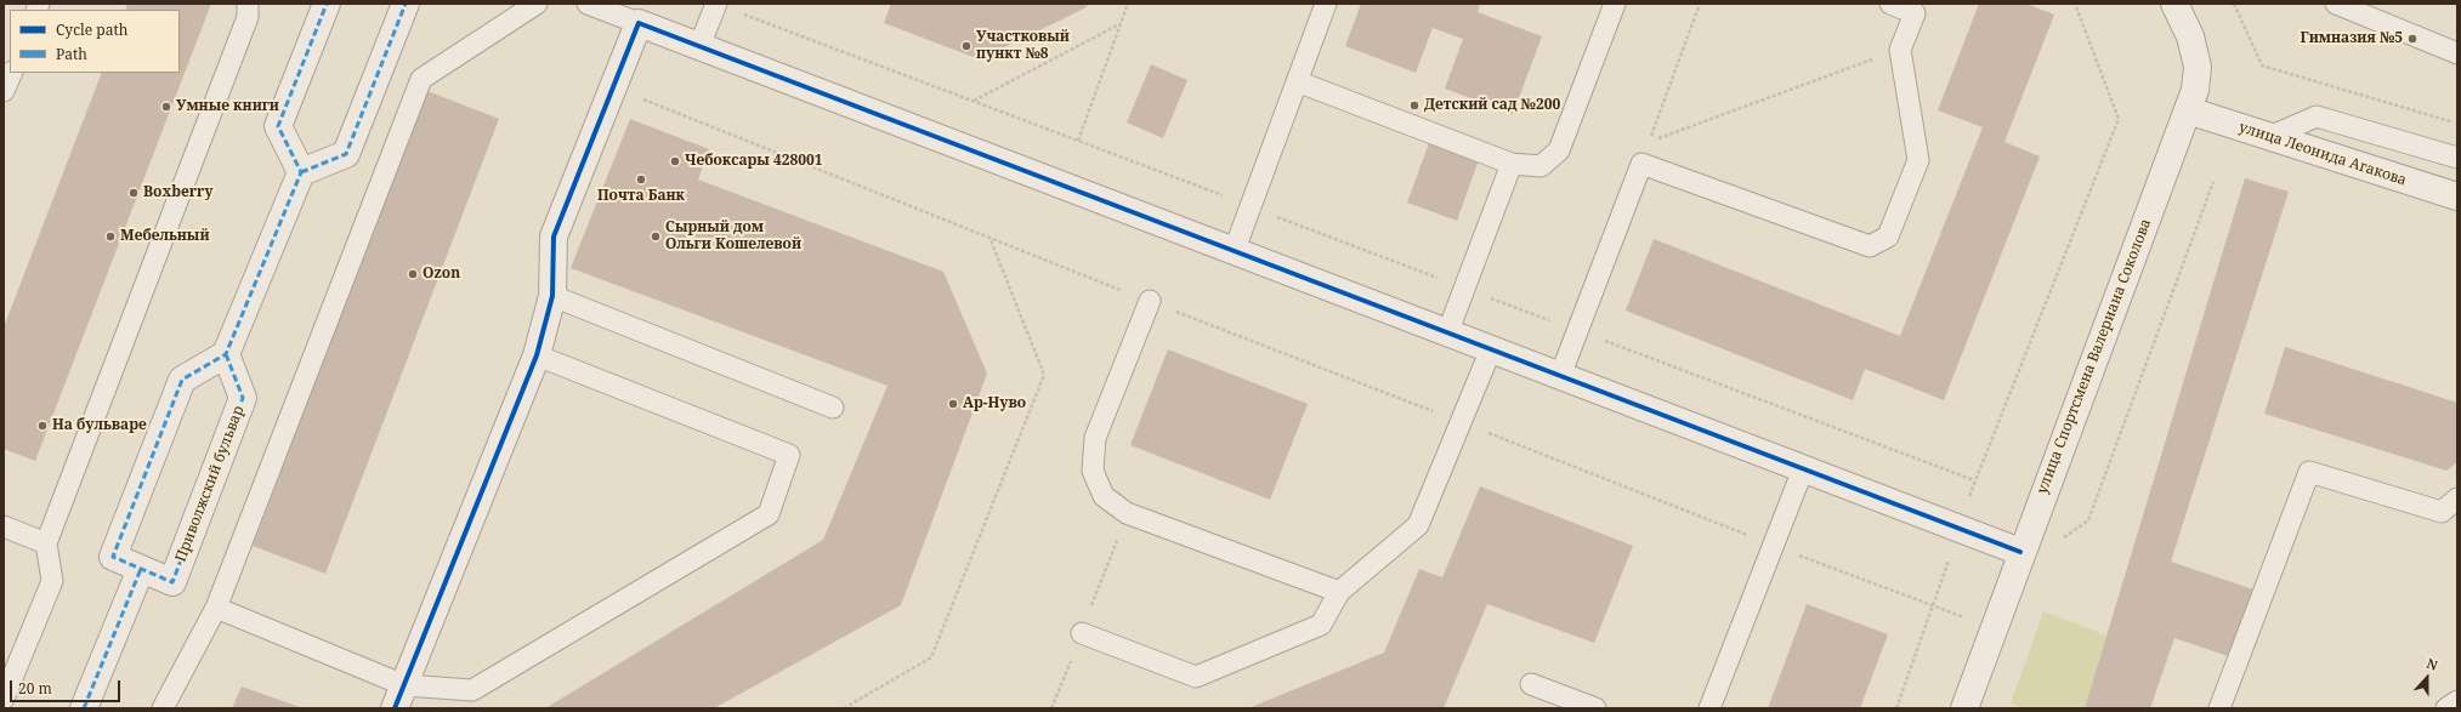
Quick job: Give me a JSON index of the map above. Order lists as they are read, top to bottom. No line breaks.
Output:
{"streets":{"street":["улица Леонида Агакова","улица Спортсмена Валериана Соколова","Приволжский бульвар"]},"crossings":[["улица Леонида Агакова","улица Спортсмена Валериана Соколова"]],"places":["Гимназия №5","Участковый пункт №8","Детский сад №200","Умные книги","Чебоксары 428001","Почта Банк","Boxberry","Мебельный","Сырный дом Ольги Кошелевой","Ozon","Ар-Нуво","На бульваре"],"legend":["Cycle path","Path"],"scale_bar":"20 m","north":"top"}
